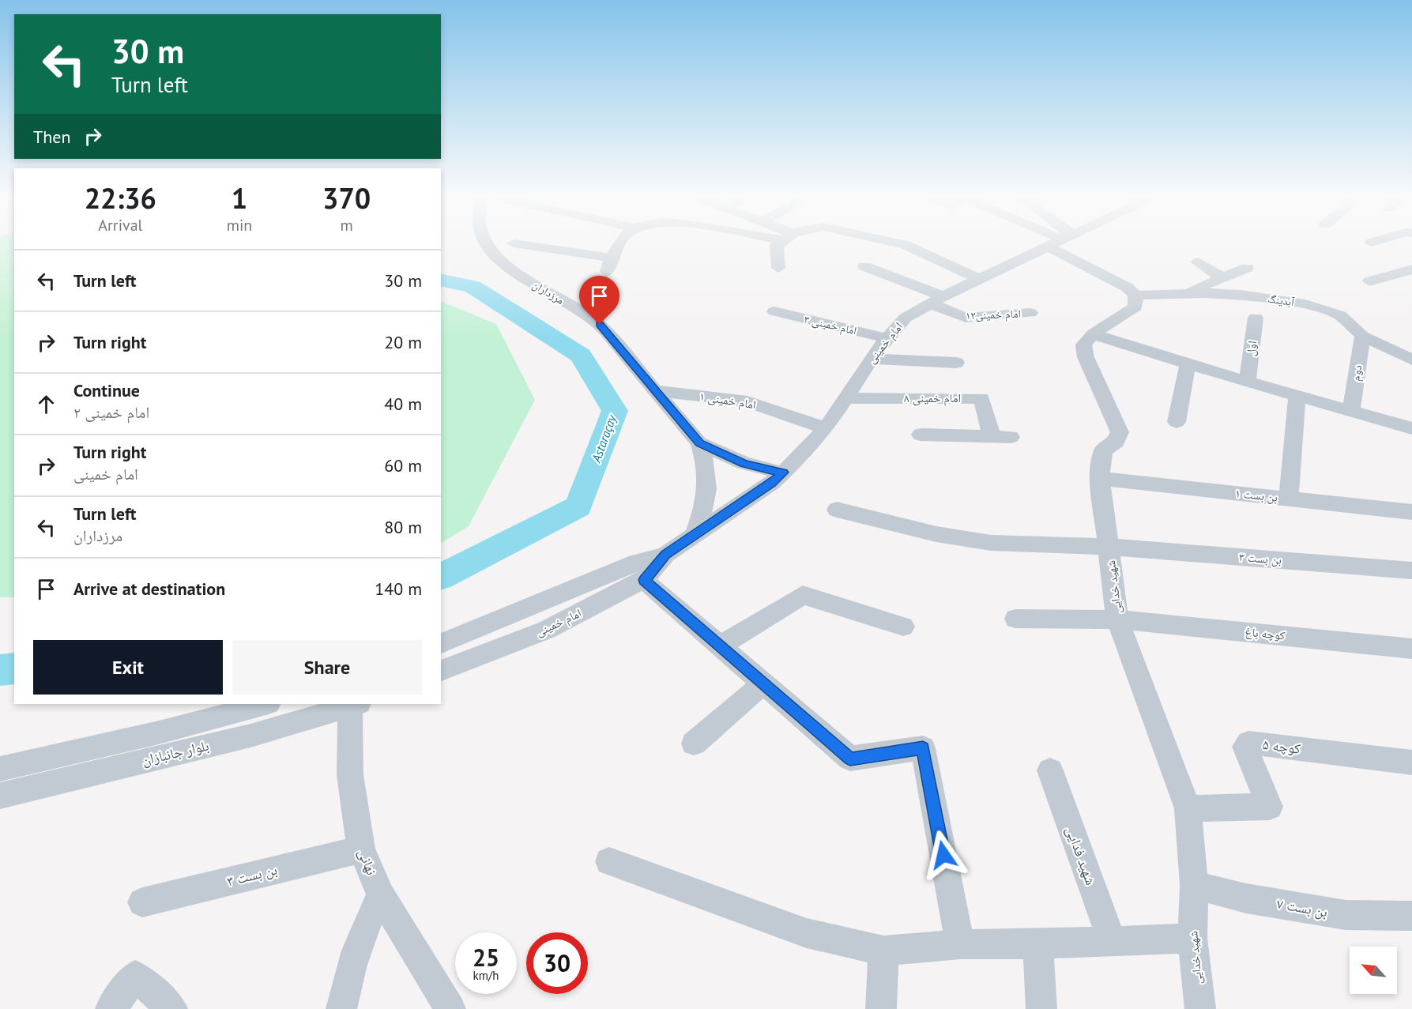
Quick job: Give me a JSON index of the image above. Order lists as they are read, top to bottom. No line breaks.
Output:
{"streets":{"street":["مرزداران","آبدینگ","امام خمینی۱۲","امام خمینی ۳","امام خمینی","اول","دوم","امام خمینی ۸","امام خمینی ۱","بن بست ۱","بن بست ۳","شهید خدایی","کوچه باغ","کوچه ۵","بلوار جانبازان","شهید فدایی","نهانی","بن بست ۷"]},"crossings":[["مرزداران","امام خمینی"],["مرزداران","امام خمینی ۱"],["آبدینگ","دوم"],["امام خمینی۱۲","امام خمینی"],["امام خمینی ۳","امام خمینی"],["امام خمینی","امام خمینی ۸"],["امام خمینی","امام خمینی ۱"],["بن بست ۱","شهید خدایی"],["بن بست ۳","شهید خدایی"],["بن بست ۳","نهانی"],["شهید خدایی","کوچه باغ"],["شهید خدایی","کوچه ۵"],["شهید خدایی","بن بست ۷"],["بلوار جانبازان","نهانی"]],"water":["Astaraçay"],"north":"top left","page":{"turn":["30 m","Turn left"],"then":"Then","eta":["22:36","Arrival","1","min","370","m"],"list":[{"name":"Turn left","value":"30 m"},{"name":"Turn right","value":"20 m"},{"name":"Continue","note":"امام خمینی ۲","value":"40 m"},{"name":"Turn right","note":"امام خمینی","value":"60 m"},{"name":"Turn left","note":"مرزداران","value":"80 m"},{"name":"Arrive at destination","value":"140 m"}],"buttons":["Exit","Share"],"speed":"25 km/h","limit":"30"}}
